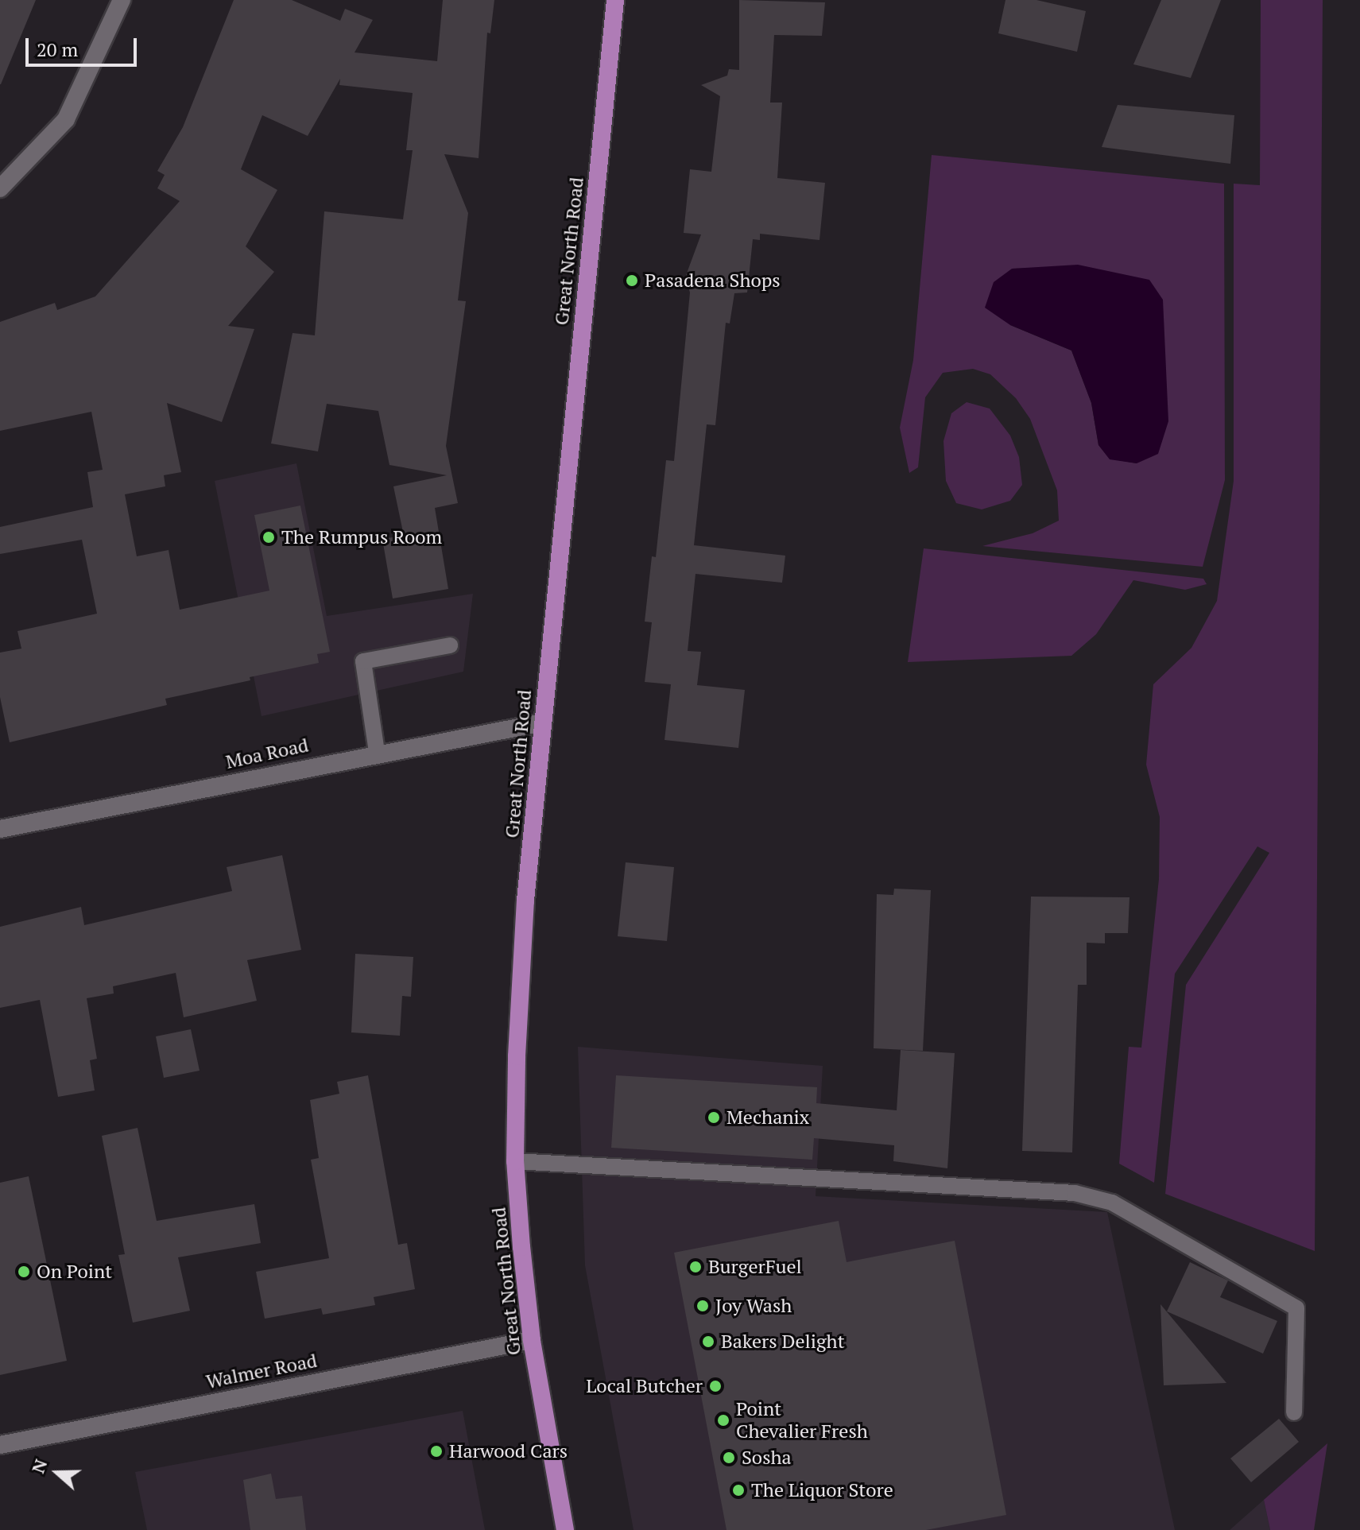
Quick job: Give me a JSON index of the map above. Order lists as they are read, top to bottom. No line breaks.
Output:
{"streets":{"main road":["Great North Road"],"street":["Moa Road","Walmer Road"]},"crossings":[["Great North Road","Moa Road"],["Great North Road","Walmer Road"]],"places":["Pasadena Shops","The Rumpus Room","Mechanix","BurgerFuel","On Point","Joy Wash","Bakers Delight","Local Butcher","Point Chevalier Fresh","Harwood Cars","Sosha","The Liquor Store"],"scale_bar":"20 m","north":"left"}
